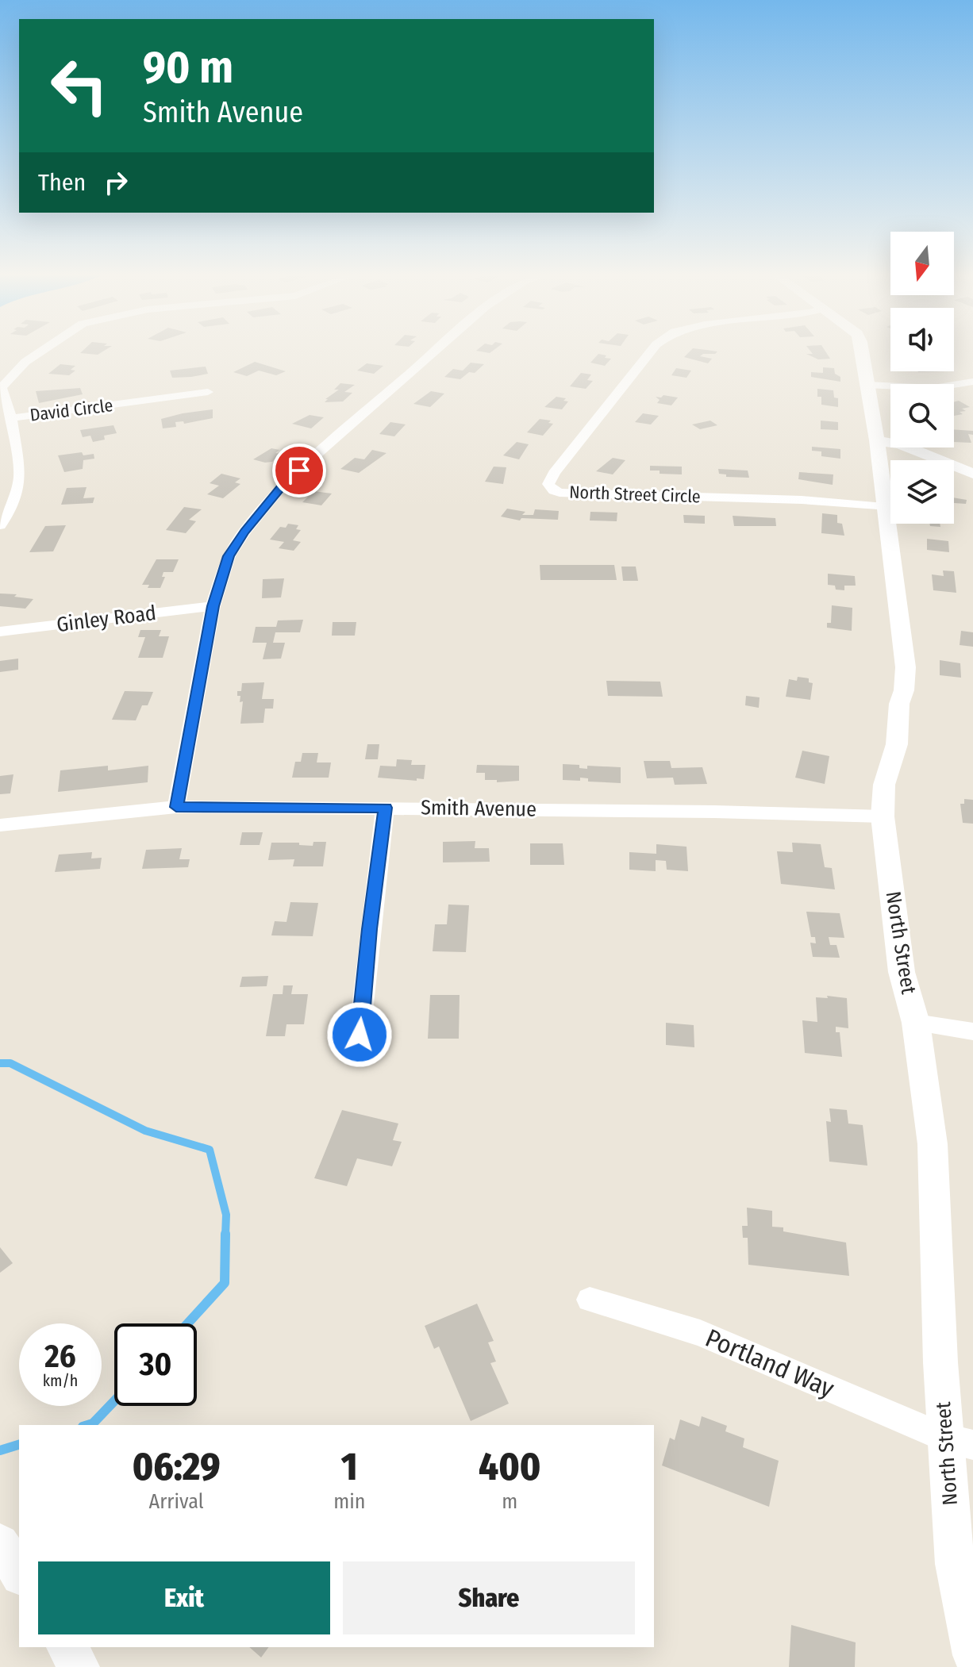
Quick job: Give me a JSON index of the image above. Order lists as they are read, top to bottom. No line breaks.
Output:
{"streets":{"street":["David Circle","North Street Circle","Ginley Road","Smith Avenue","North Street","Portland Way"]},"crossings":[["North Street Circle","North Street"],["Smith Avenue","North Street"],["North Street","Portland Way"]],"north":"bottom","page":{"turn":["90 m","Smith Avenue"],"then":"Then","speed":"26 km/h","limit":"30","eta":["06:29","Arrival","1","min","400","m"],"buttons":["Exit","Share"]}}
